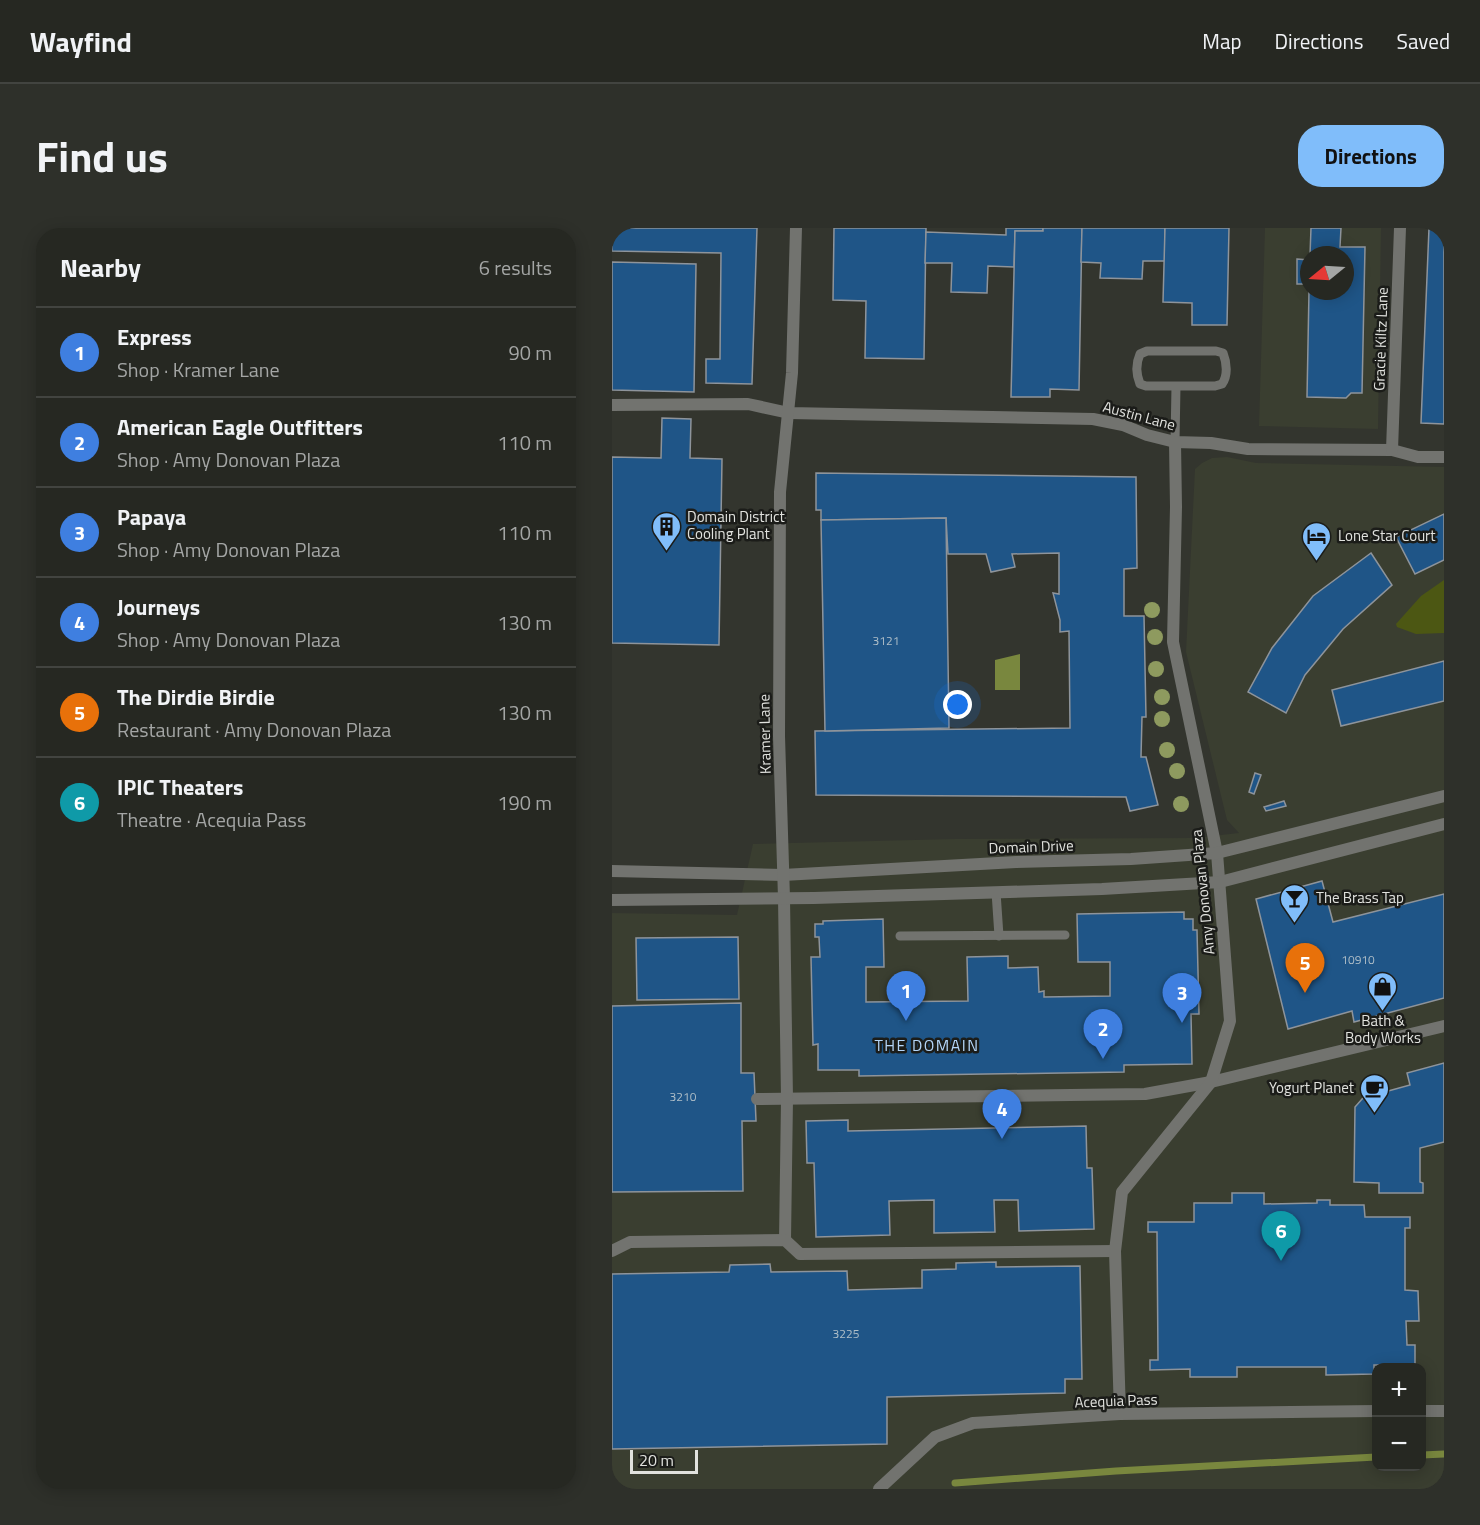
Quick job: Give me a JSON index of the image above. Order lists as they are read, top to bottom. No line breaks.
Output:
{"streets":{"street":["Gracie Kiltz Lane","Austin Lane","Kramer Lane","Domain Drive","Amy Donovan Plaza","Acequia Pass"]},"crossings":[["Gracie Kiltz Lane","Austin Lane"],["Austin Lane","Kramer Lane"],["Austin Lane","Amy Donovan Plaza"],["Kramer Lane","Domain Drive"],["Domain Drive","Amy Donovan Plaza"],["Amy Donovan Plaza","Acequia Pass"]],"districts":["THE DOMAIN"],"places":{"building":["Domain District Cooling Plant"],"hotel":["Lone Star Court"],"bar":["The Brass Tap"],"shop":["Bath & Body Works"],"cafe":["Yogurt Planet"]},"house_numbers":["3121","10910","3210","3225"],"scale_bar":"20 m","north":"left","page":{"header":"Wayfind","nav":["Map","Directions","Saved"],"title":"Find us","buttons":"Directions","heading":["Nearby","6 results"],"list":[{"mark":"1","name":"Express","note":"Shop · Kramer Lane","value":"90 m"},{"mark":"2","name":"American Eagle Outfitters","note":"Shop · Amy Donovan Plaza","value":"110 m"},{"mark":"3","name":"Papaya","note":"Shop · Amy Donovan Plaza","value":"110 m"},{"mark":"4","name":"Journeys","note":"Shop · Amy Donovan Plaza","value":"130 m"},{"mark":"5","name":"The Dirdie Birdie","note":"Restaurant · Amy Donovan Plaza","value":"130 m"},{"mark":"6","name":"IPIC Theaters","note":"Theatre · Acequia Pass","value":"190 m"}],"pins":["5","1","3","2","4","6"],"map_buttons":["+","−"],"scale":"20 m"}}
